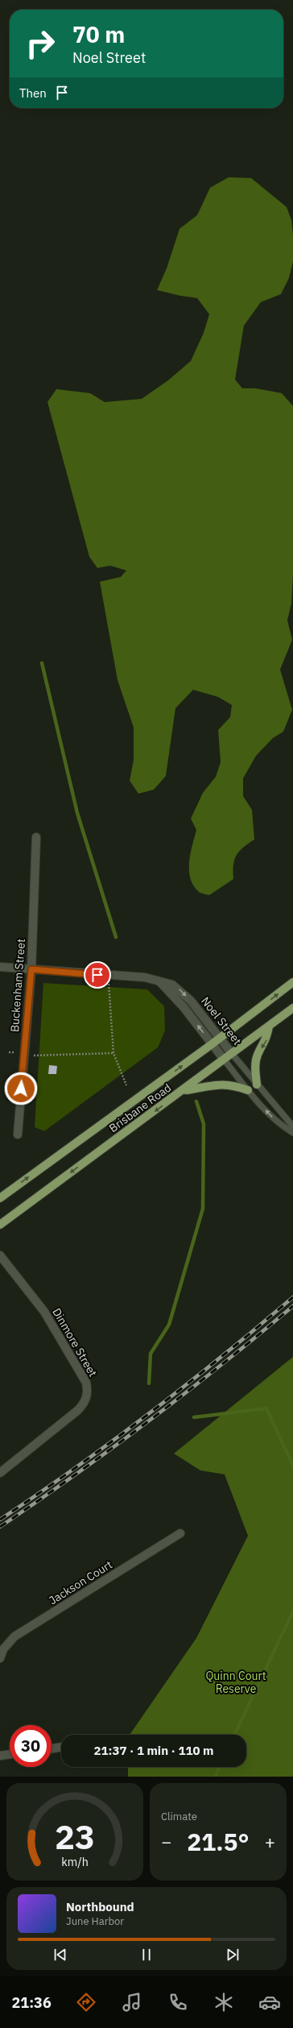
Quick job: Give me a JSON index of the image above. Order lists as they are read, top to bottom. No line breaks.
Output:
{"streets":{"main road":["Brisbane Road"],"street":["Buckenham Street","Noel Street","Dinmore Street","Jackson Court"]},"crossings":[["Buckenham Street","Noel Street"],["Noel Street","Brisbane Road"]],"parks":["Quinn Court Reserve"],"page":{"turn":["70 m","Noel Street"],"then":"Then","limit":"30","trip":"21:37 · 1 min · 110 m","tile":"Climate","heat":["−","21.5°","+"],"song":["Northbound","June Harbor"],"tabs":"21:36","gauge":["23","km/h"]}}
